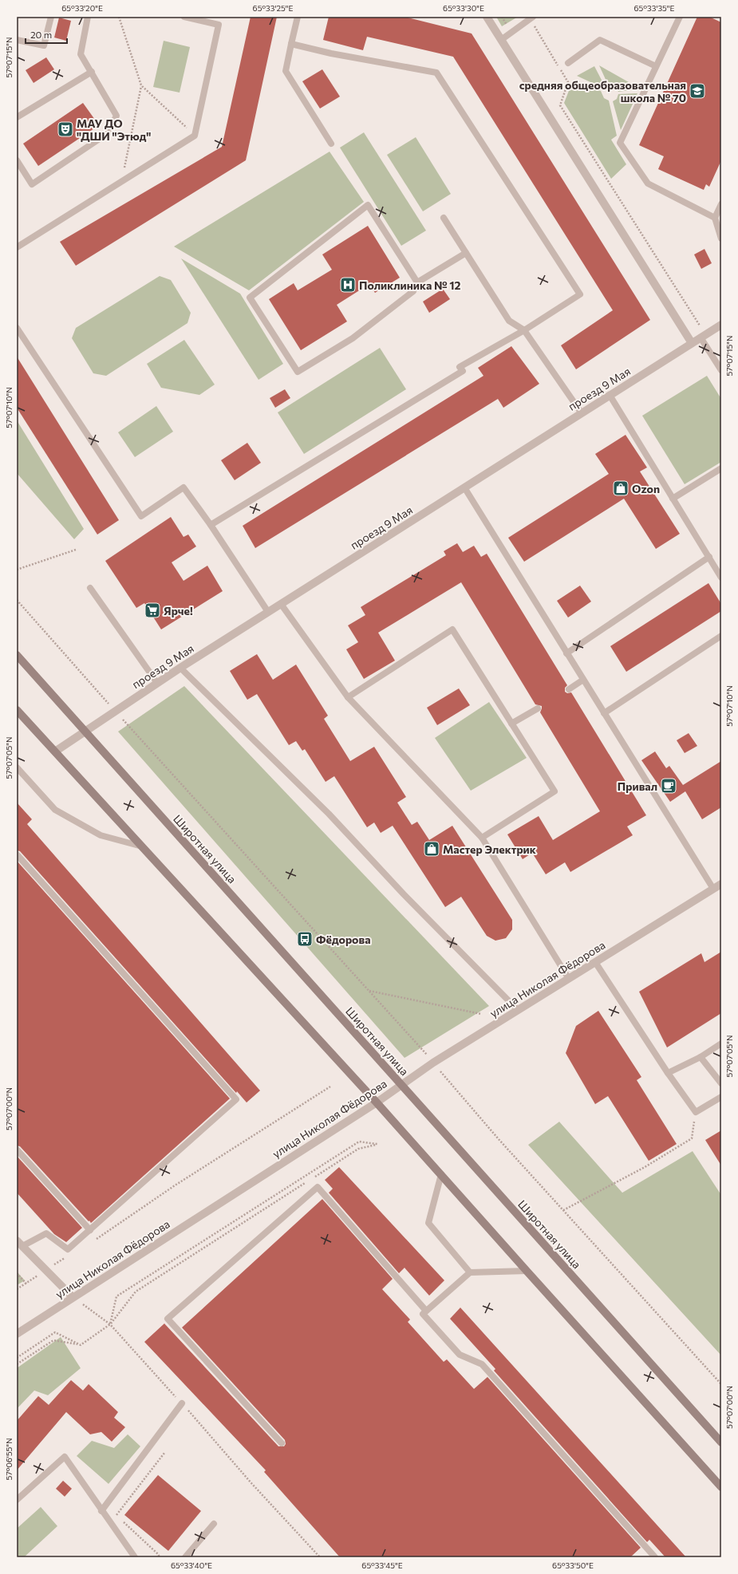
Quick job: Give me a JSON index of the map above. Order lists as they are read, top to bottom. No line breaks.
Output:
{"streets":{"main road":["Широтная улица"],"street":["проезд 9 Мая","улица Николая Фёдорова"]},"crossings":[["проезд 9 Мая","Широтная улица"],["Широтная улица","улица Николая Фёдорова"]],"places":{"school or university":["средняя общеобразовательная школа № 70"],"theatre":["МАУ ДО \"ДШИ \"Этюд\""],"hospital":["Поликлиника № 12"],"shop":["Ozon","Мастер Электрик"],"supermarket":["Ярче!"],"cafe":["Привал"],"bus stop":["Фёдорова"]},"scale_bar":"20 m","coordinates":["65°33'20\"E","65°33'25\"E","65°33'30\"E","65°33'35\"E","57°07'15\"N","57°07'10\"N","57°07'05\"N","57°07'00\"N","57°06'55\"N","65°33'40\"E","65°33'45\"E","65°33'50\"E"]}
